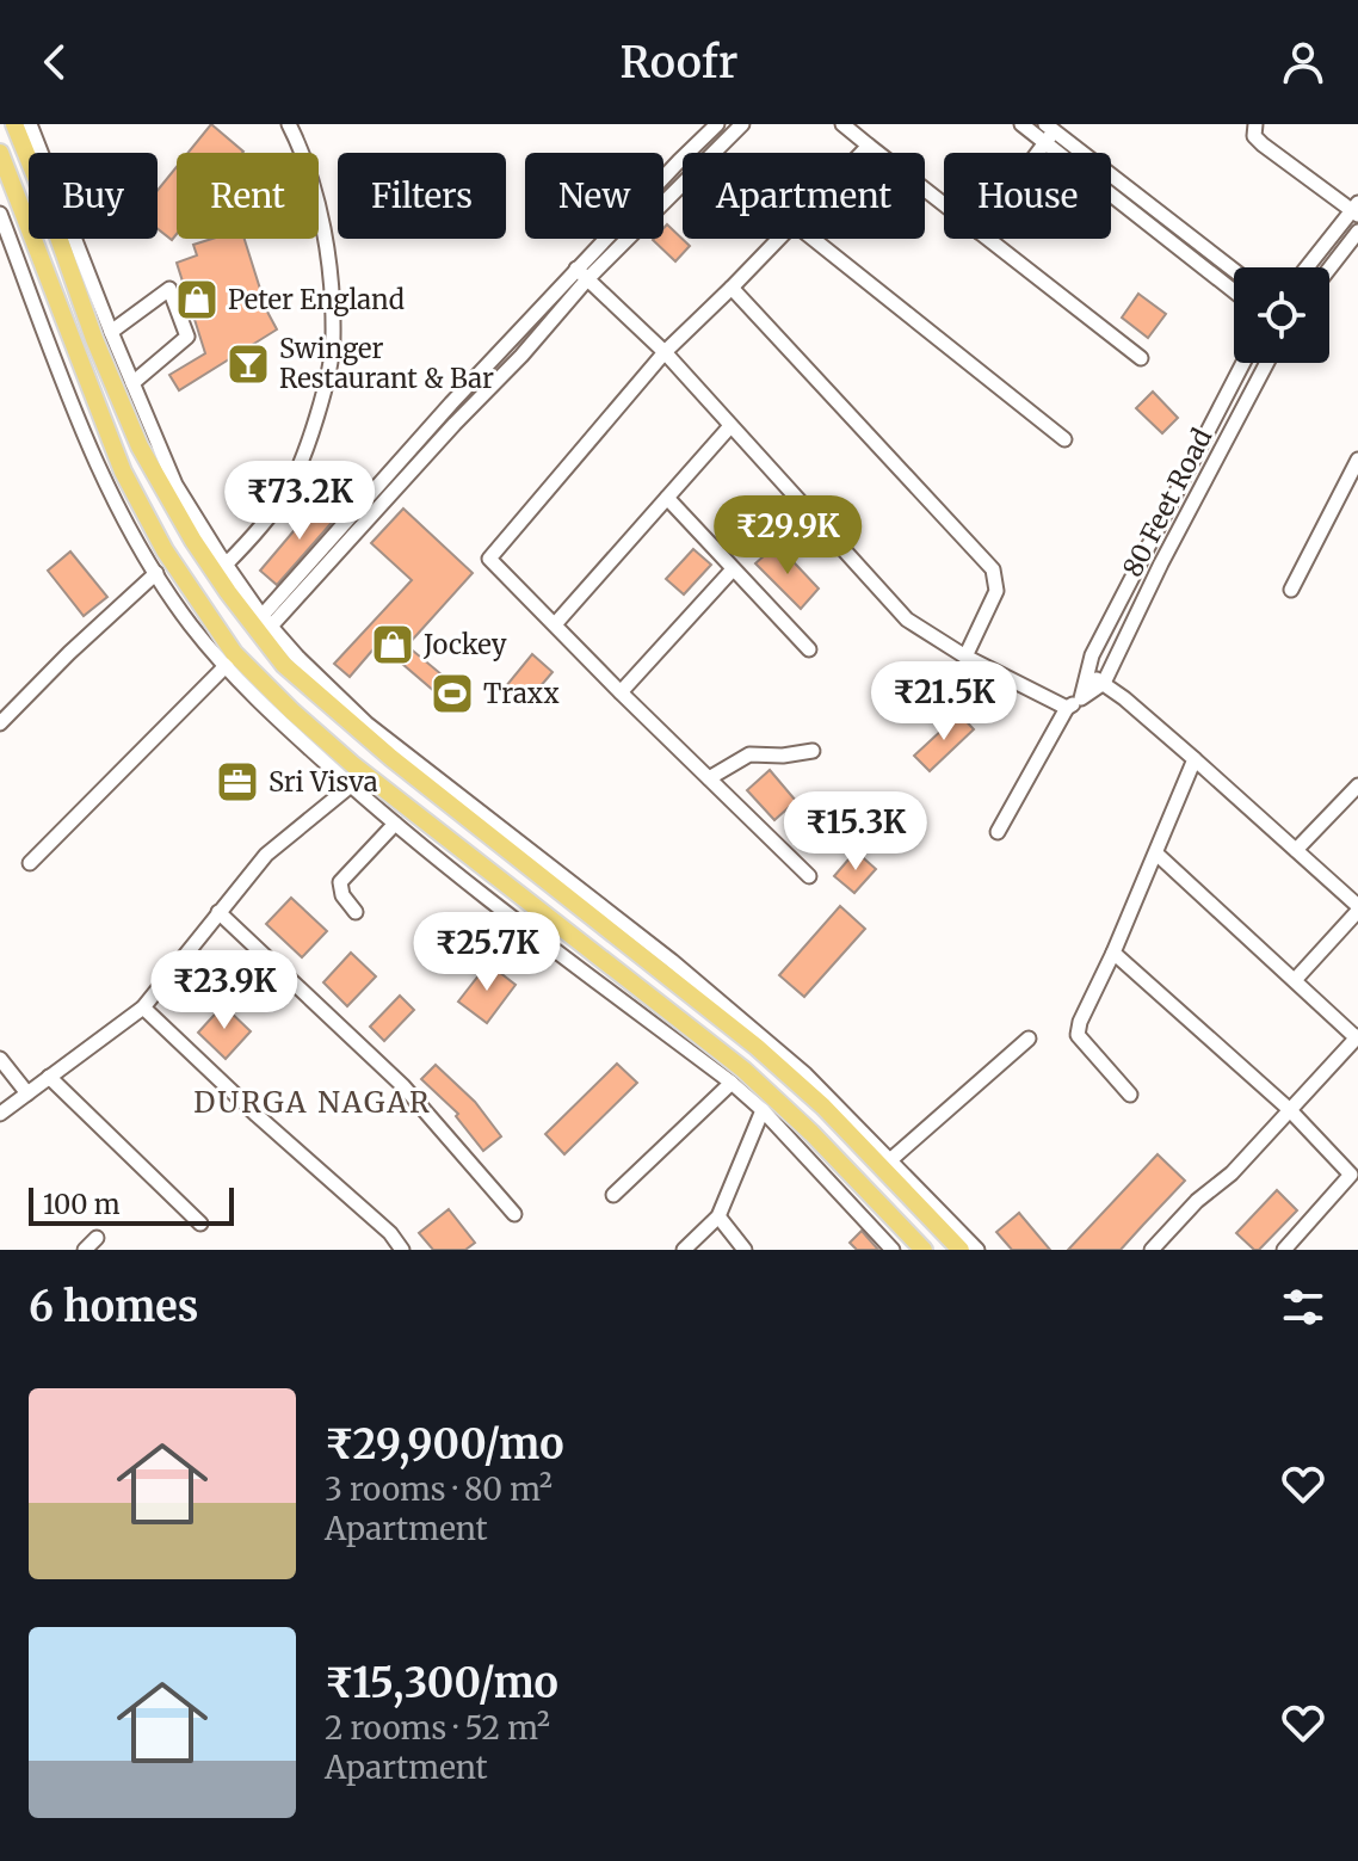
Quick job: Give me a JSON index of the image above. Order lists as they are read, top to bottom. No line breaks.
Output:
{"streets":{"street":["80 Feet Road"]},"districts":["DURGA NAGAR"],"places":{"shop":["Peter England","Jockey"],"bar":["Swinger Restaurant & Bar"],"sports":["Traxx"],"office":["Sri Visva"]},"scale_bar":"100 m","page":{"header":"Roofr","chip":["Buy","Rent","Filters","New","Apartment","House"],"price":["₹73.2K","₹29.9K","₹21.5K","₹15.3K","₹25.7K","₹23.9K"],"scale":"100 m","heading":"6 homes","list":[{"name":"₹29,900/mo","note":"3 rooms · 80 m² · Apartment"},{"name":"₹15,300/mo","note":"2 rooms · 52 m² · Apartment"}]}}
